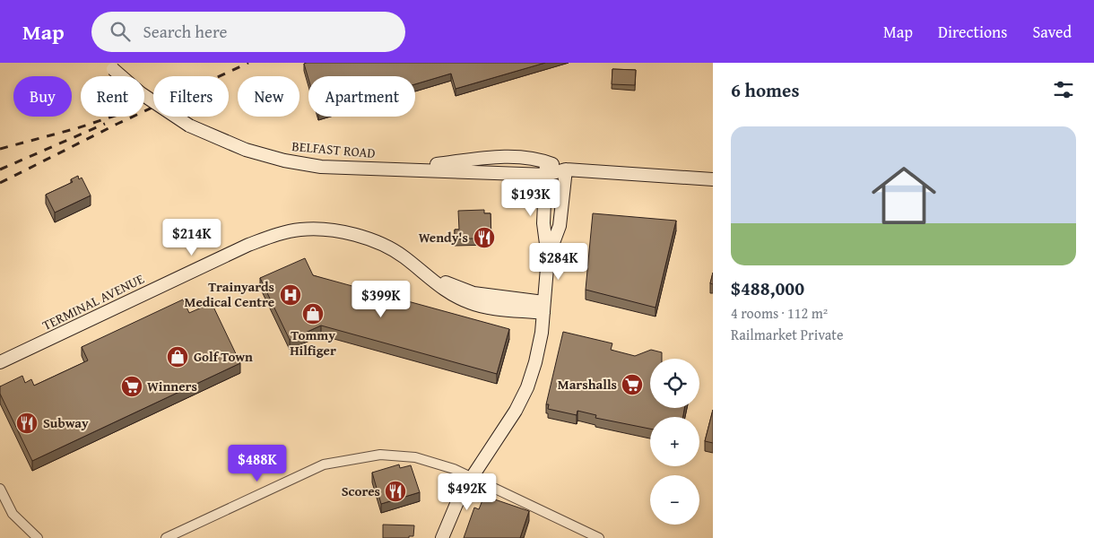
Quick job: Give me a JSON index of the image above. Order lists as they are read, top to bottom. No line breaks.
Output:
{"streets":{"street":["BELFAST ROAD","TERMINAL AVENUE"]},"places":{"restaurant":["Wendy's","Subway","Scores"],"hospital":["Trainyards Medical Centre"],"shop":["Tommy Hilfiger","Golf Town"],"supermarket":["Marshalls","Winners"]},"page":{"header":"Map","search":"Search here","nav":["Map","Directions","Saved"],"heading":"6 homes","chip":["Buy","Rent","Filters","New","Apartment"],"list":[{"name":"$488,000","note":"4 rooms · 112 m² · Railmarket Private"}],"price":["$193K","$214K","$284K","$399K","$488K","$492K"],"map_buttons":["+","−"]}}
